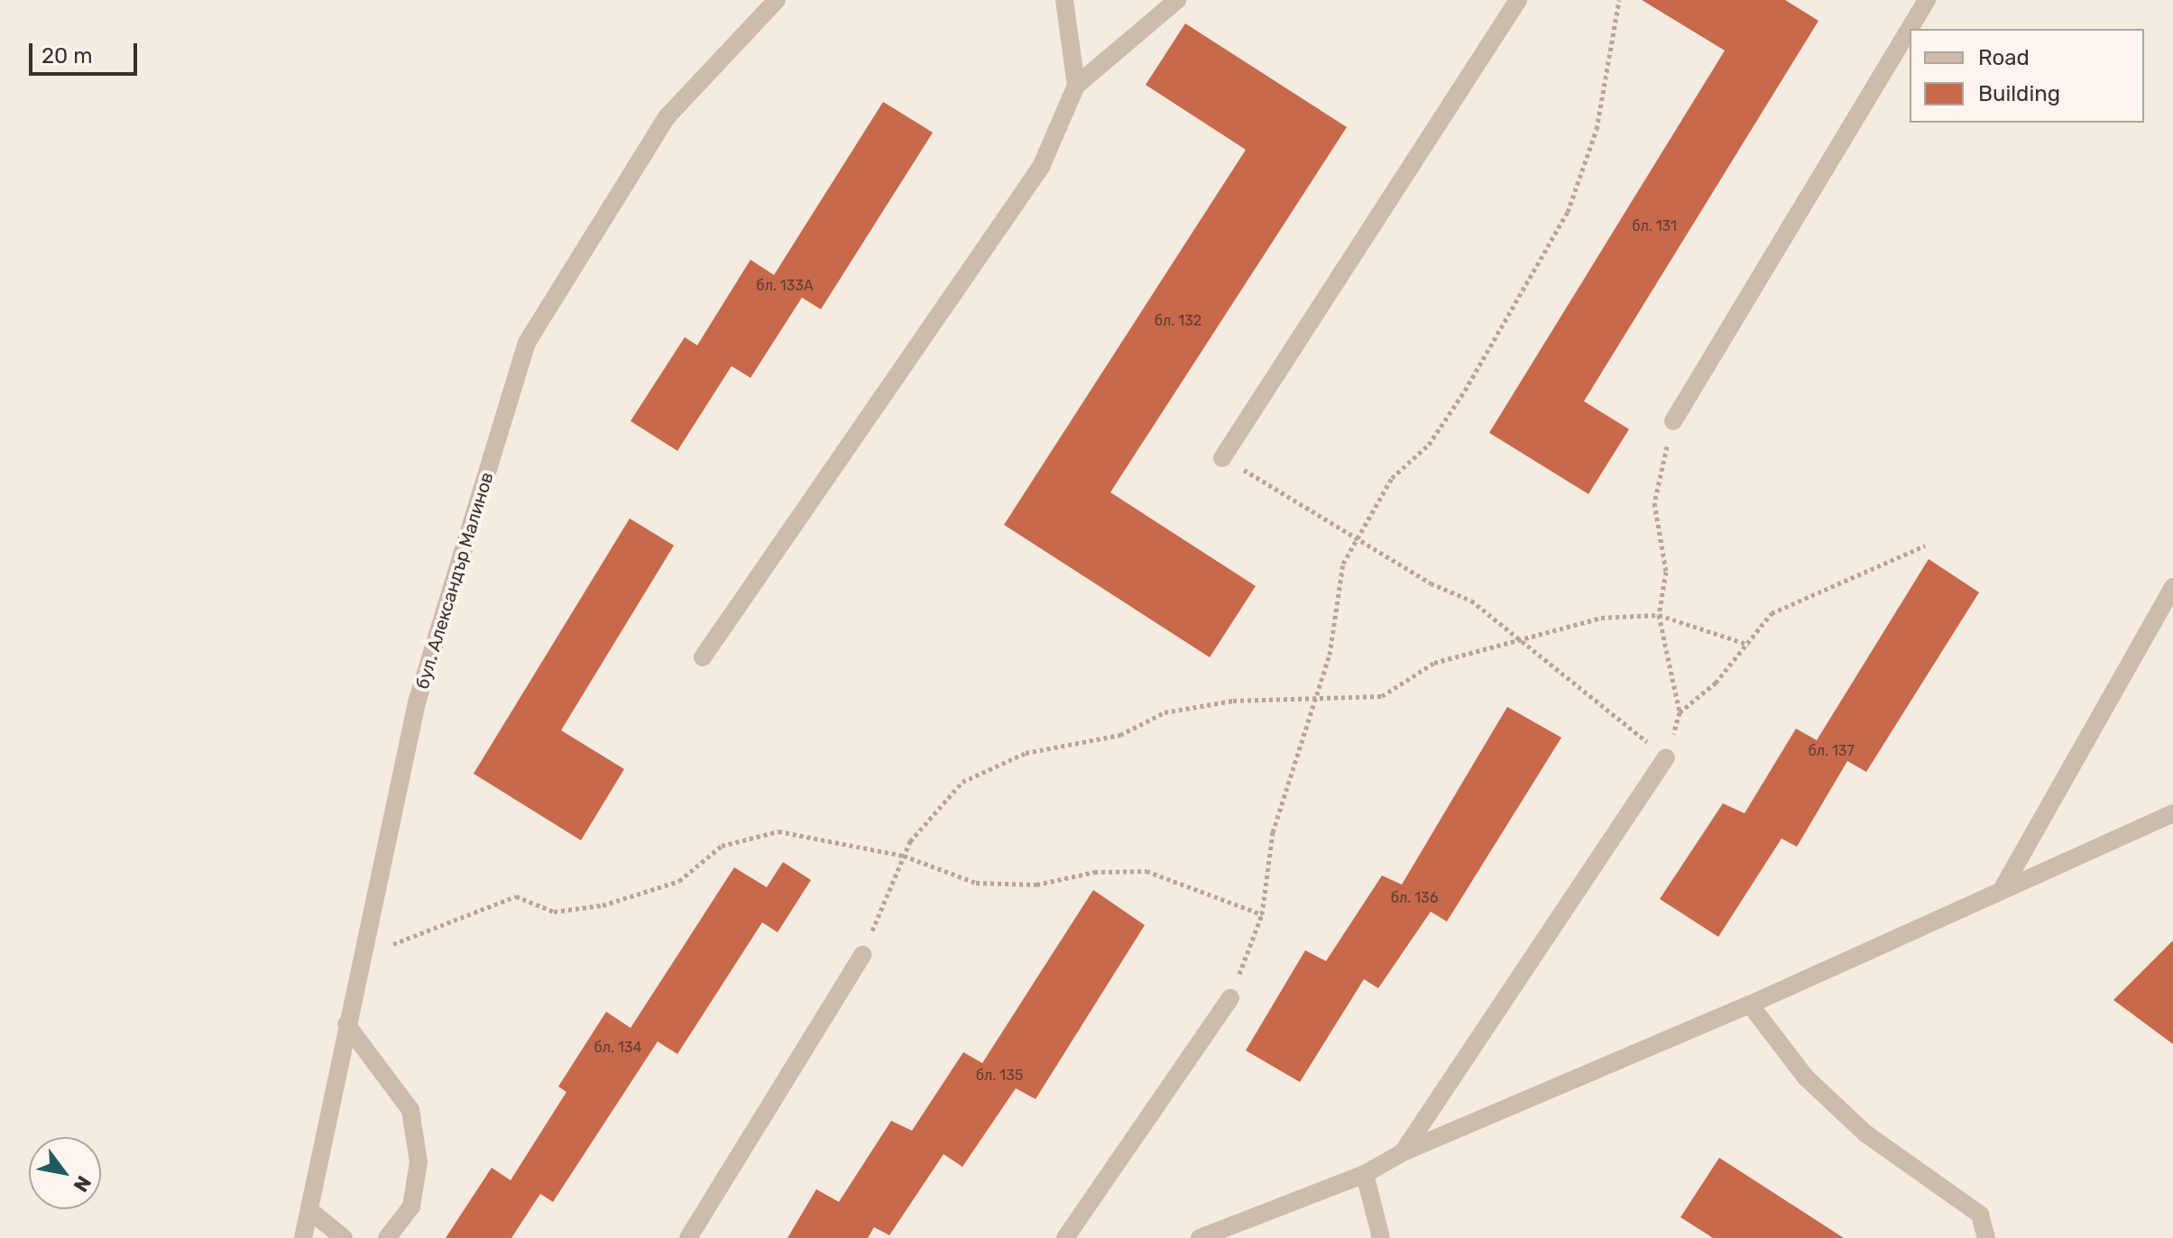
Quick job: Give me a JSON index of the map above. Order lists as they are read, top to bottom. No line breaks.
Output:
{"streets":{"street":["бул. Александър Малинов"]},"house_numbers":["бл. 131","бл. 133А","бл. 132","бл. 137","бл. 136","бл. 134","бл. 135"],"legend":["Road","Building"],"scale_bar":"20 m","north":"bottom right"}
